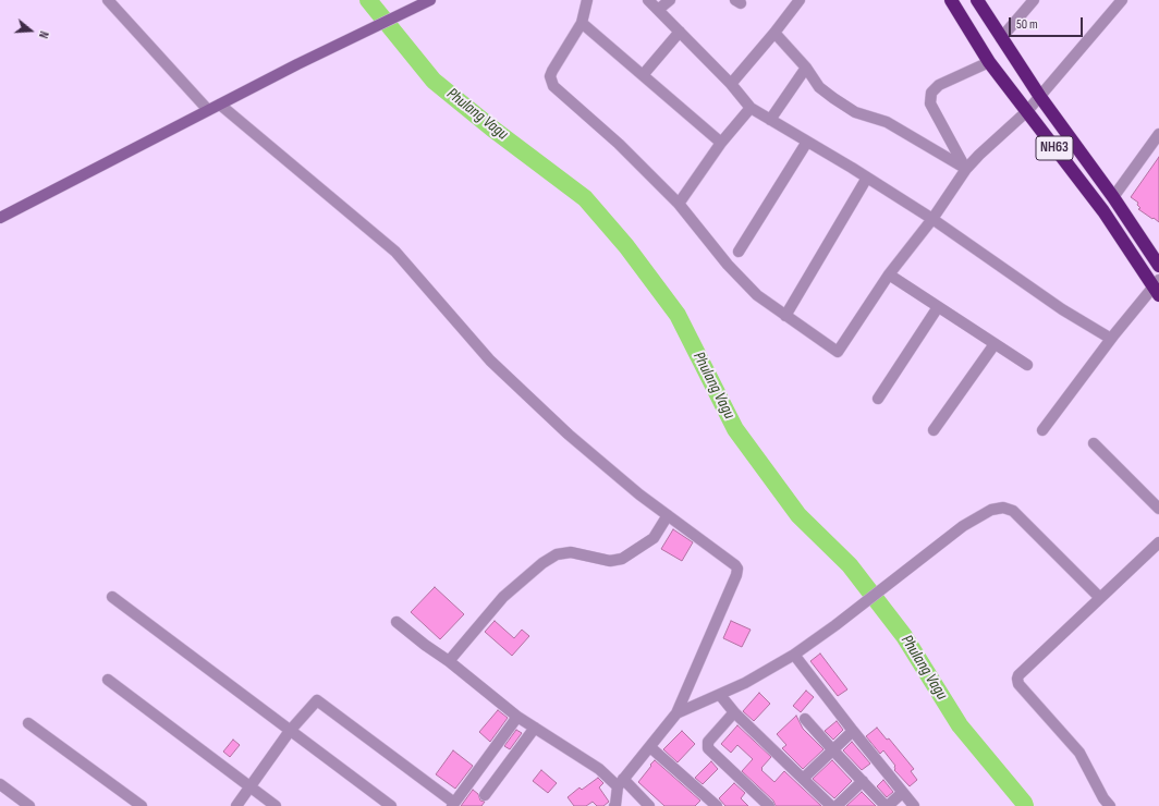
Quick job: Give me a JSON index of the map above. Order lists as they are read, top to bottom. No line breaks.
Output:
{"streets":{"highway":["NH63"]},"water":["Phulang Vagu"],"scale_bar":"50 m","north":"right"}
